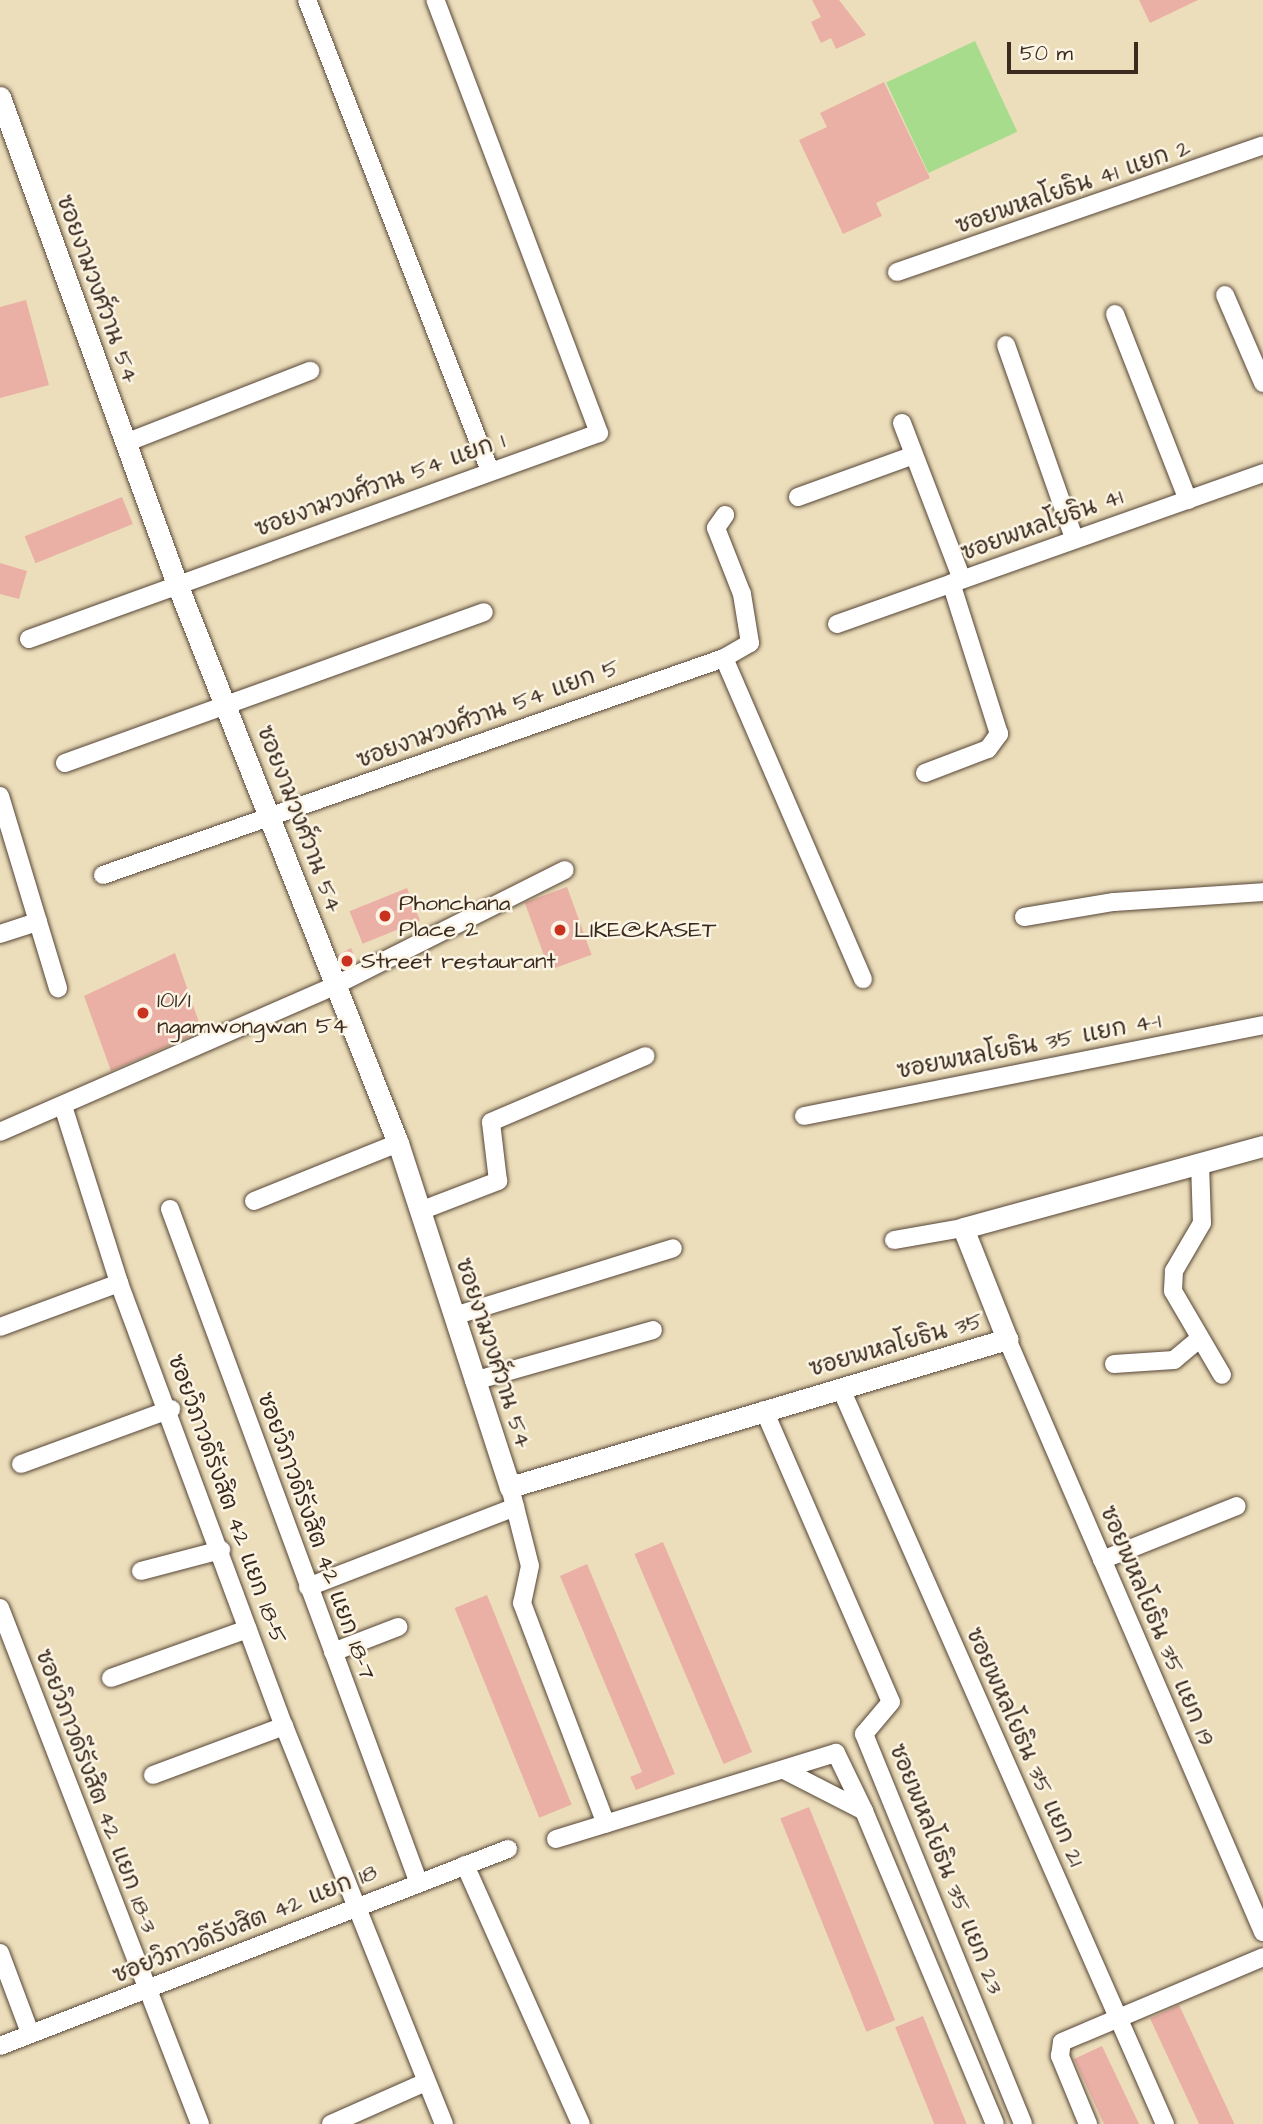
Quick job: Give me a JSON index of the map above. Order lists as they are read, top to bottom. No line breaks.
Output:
{"streets":{"street":["ซอยพหลโยธิน 41 แยก 2","ซอยงามวงศ์วาน 54","ซอยงามวงศ์วาน 54 แยก 1","ซอยพหลโยธิน 41","ซอยงามวงศ์วาน 54 แยก 5","ซอยพหลโยธิน 35 แยก 4-1","ซอยพหลโยธิน 35","ซอยวิภาวดีรังสิต 42 แยก 18-5","ซอยวิภาวดีรังสิต 42 แยก 18-7","ซอยพหลโยธิน 35 แยก 19","ซอยพหลโยธิน 35 แยก 21","ซอยวิภาวดีรังสิต 42 แยก 18-3","ซอยพหลโยธิน 35 แยก 23","ซอยวิภาวดีรังสิต 42 แยก 18"]},"crossings":[["ซอยงามวงศ์วาน 54","ซอยงามวงศ์วาน 54 แยก 1"],["ซอยงามวงศ์วาน 54","ซอยงามวงศ์วาน 54 แยก 5"],["ซอยงามวงศ์วาน 54","ซอยพหลโยธิน 35"],["ซอยพหลโยธิน 35","ซอยพหลโยธิน 35 แยก 19"],["ซอยพหลโยธิน 35","ซอยพหลโยธิน 35 แยก 21"],["ซอยพหลโยธิน 35","ซอยพหลโยธิน 35 แยก 23"],["ซอยวิภาวดีรังสิต 42 แยก 18-5","ซอยวิภาวดีรังสิต 42 แยก 18"],["ซอยวิภาวดีรังสิต 42 แยก 18-7","ซอยวิภาวดีรังสิต 42 แยก 18"],["ซอยวิภาวดีรังสิต 42 แยก 18-3","ซอยวิภาวดีรังสิต 42 แยก 18"]],"places":["Phonchana Place 2","LIKE@KASET","Street restaurant","101/1 ngamwongwan 54"],"scale_bar":"50 m"}
